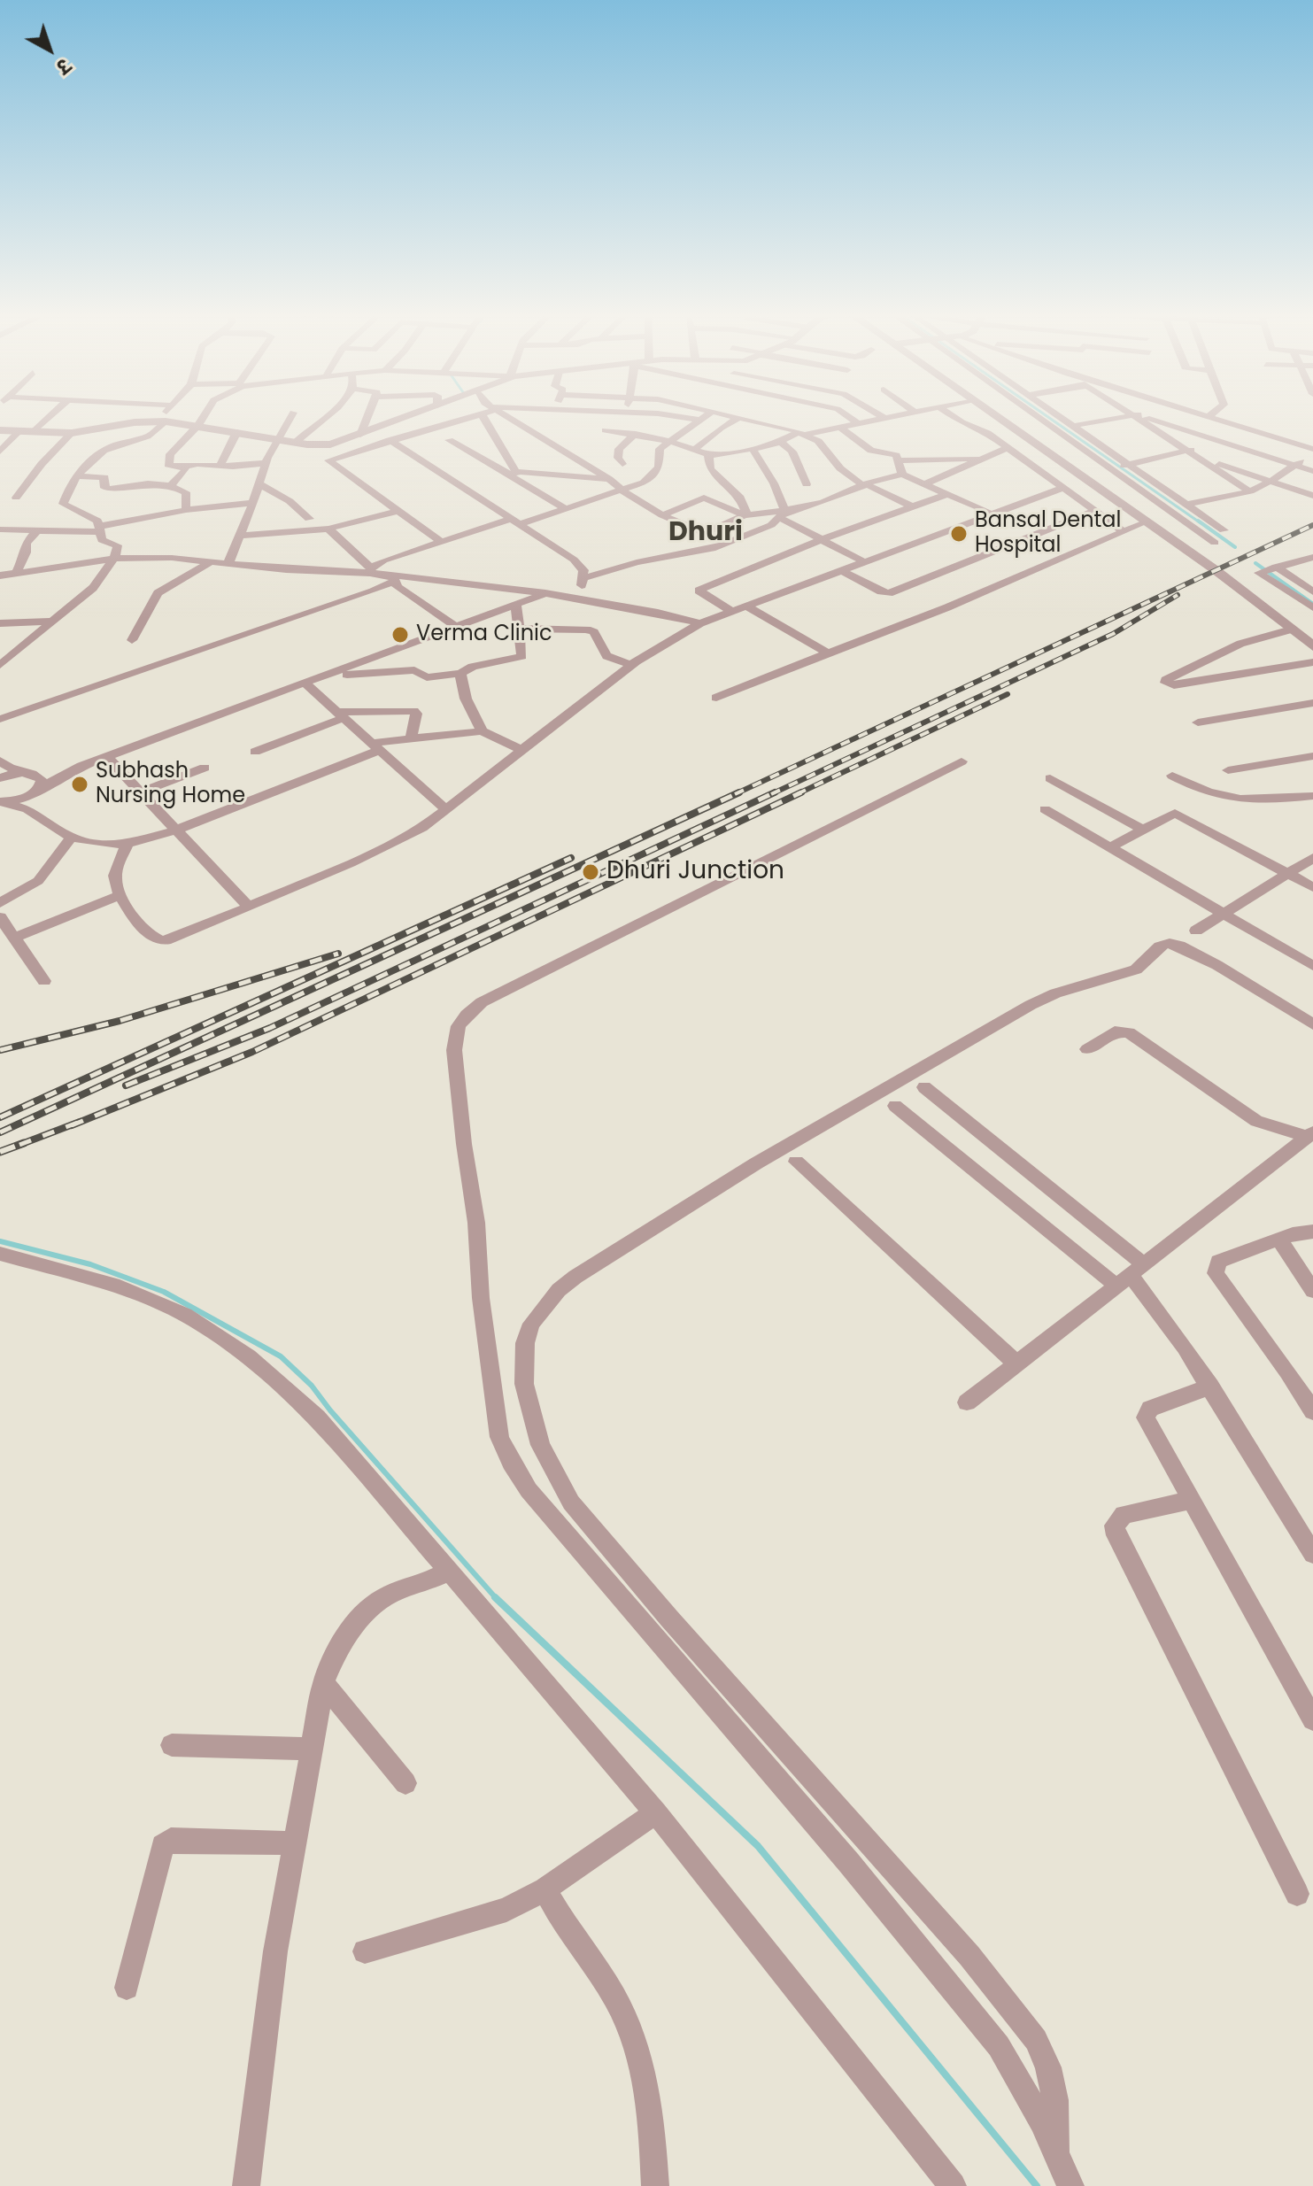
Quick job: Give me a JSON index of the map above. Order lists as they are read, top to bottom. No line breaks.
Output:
{"districts":["Dhuri"],"places":["Bansal Dental Hospital","Verma Clinic","Subhash Nursing Home","Dhuri Junction"],"north":"bottom right"}
